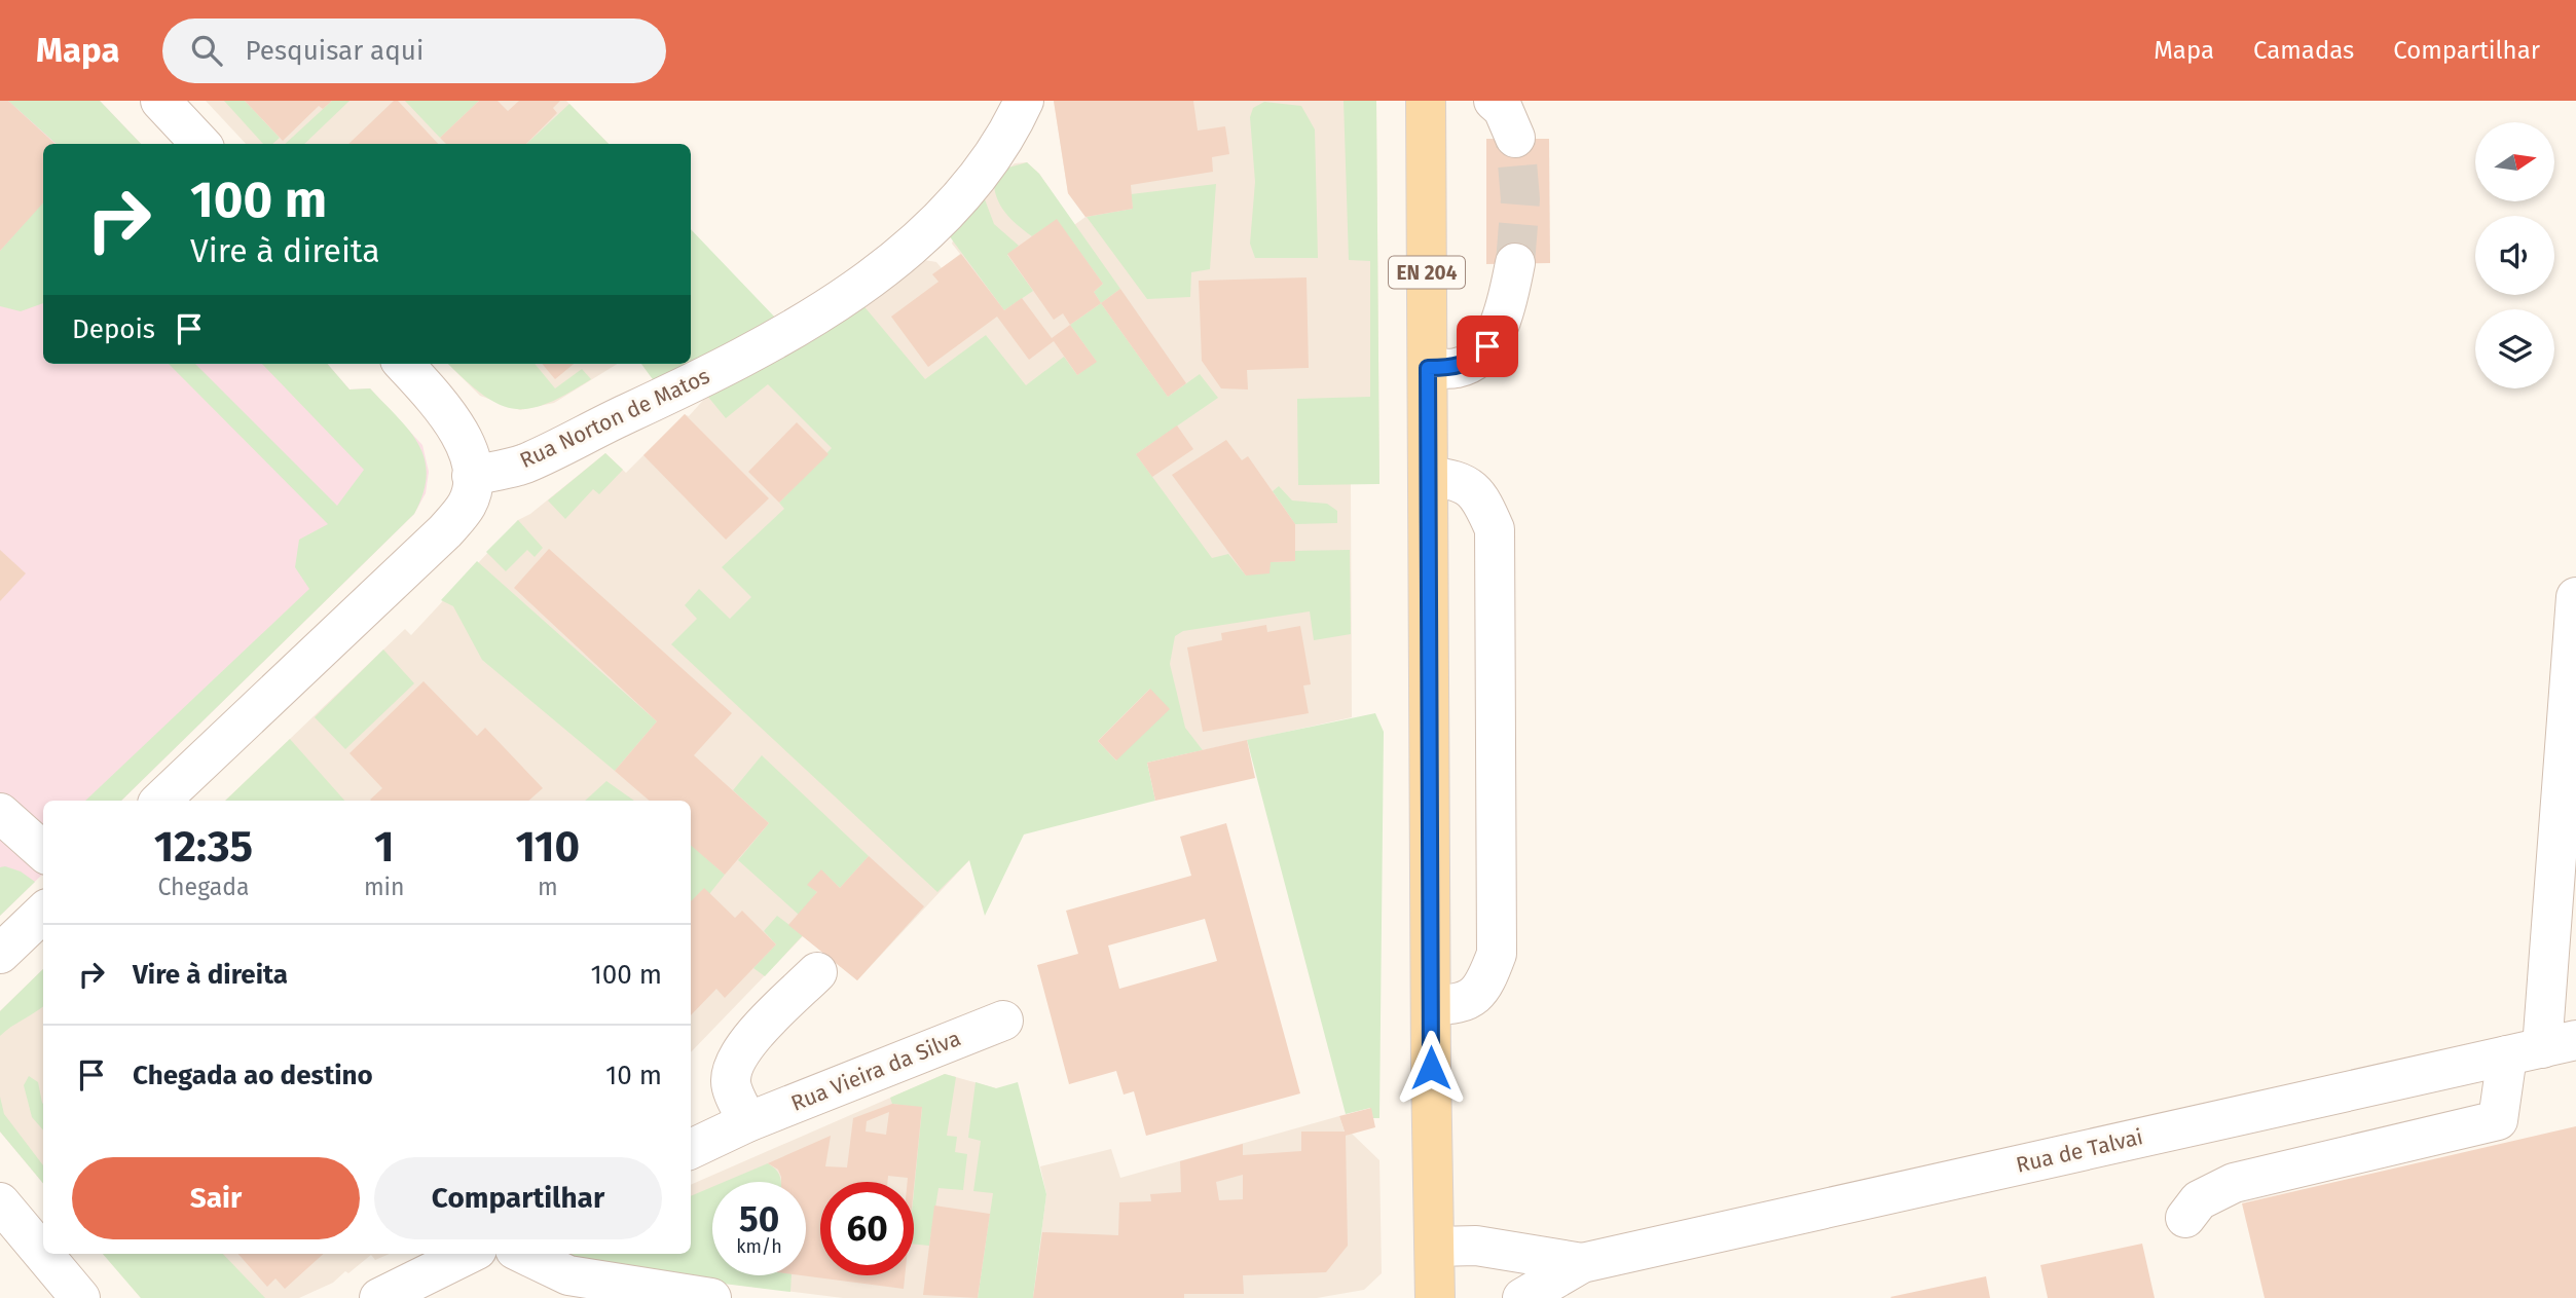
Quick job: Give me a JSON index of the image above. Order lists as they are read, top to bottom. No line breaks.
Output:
{"streets":{"main road":["EN 204"],"street":["Rua Norton de Matos","Rua Vieira da Silva","Rua de Talvai"]},"crossings":[["EN 204","Rua de Talvai"]],"north":"right","page":{"header":"Mapa","search":"Pesquisar aqui","nav":["Mapa","Camadas","Compartilhar"],"turn":["100 m","Vire à direita"],"then":"Depois","eta":["12:35","Chegada","1","min","110","m"],"list":[{"name":"Vire à direita","value":"100 m"},{"name":"Chegada ao destino","value":"10 m"}],"buttons":["Sair","Compartilhar"],"speed":"50 km/h","limit":"60"}}
